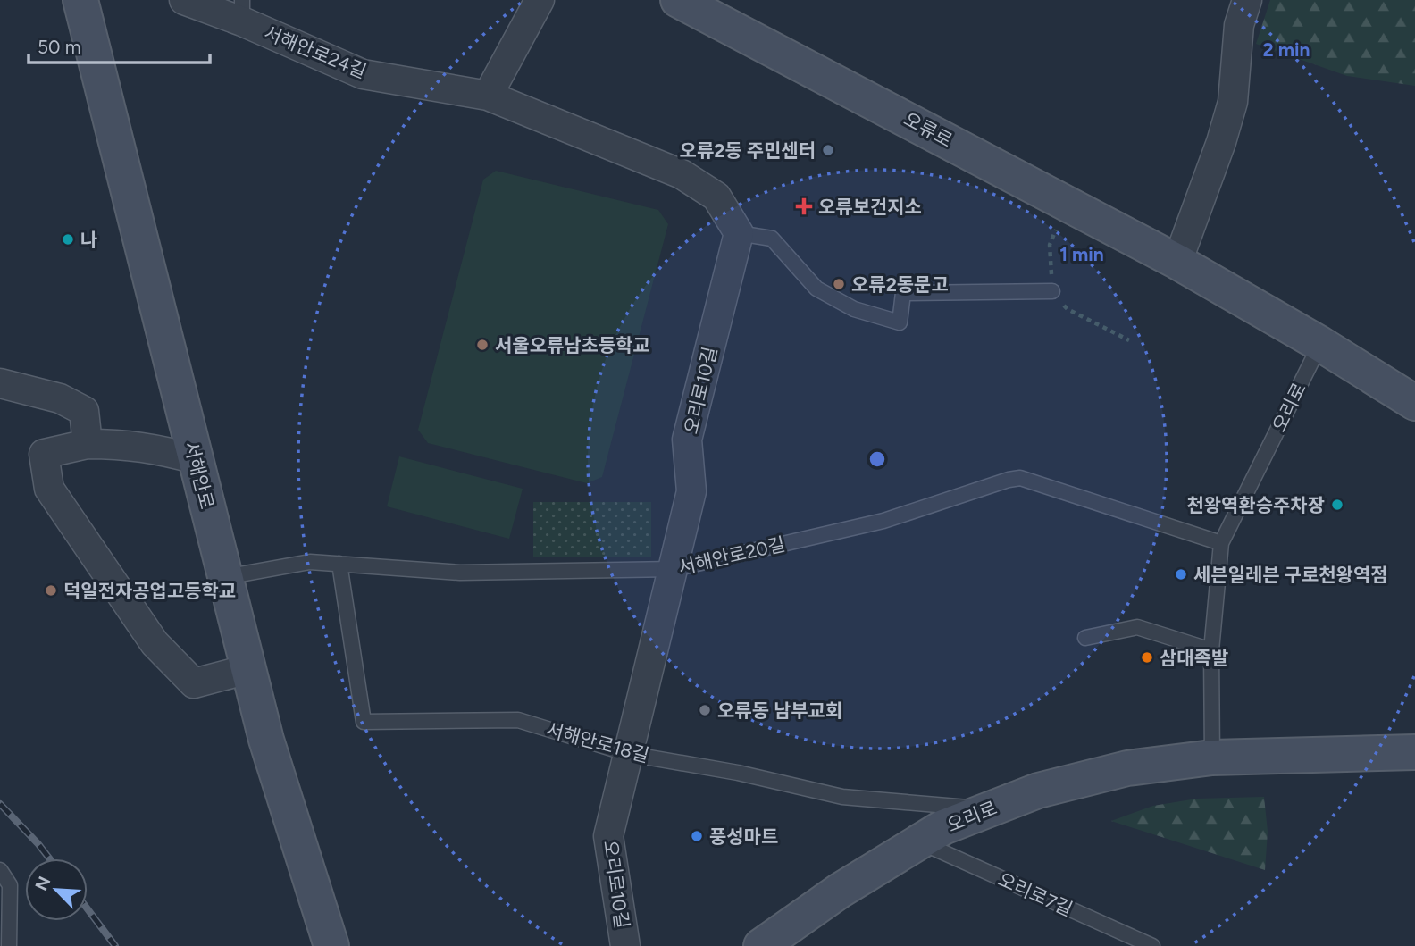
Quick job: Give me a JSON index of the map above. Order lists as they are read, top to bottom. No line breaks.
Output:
{"streets":{"main road":["오류로","오리로","서해안로"],"street":["서해안로24길","오리로10길"],"lane":["서해안로20길","서해안로18길","오리로7길"]},"crossings":[["서해안로24길","오리로10길"],["오류로","오리로"],["오리로10길","서해안로20길"],["오리로10길","서해안로18길"],["오리로","서해안로20길"],["오리로","서해안로18길"],["오리로","오리로7길"],["서해안로","서해안로20길"],["서해안로20길","서해안로18길"]],"places":{"other":["오류2동 주민센터","나","오류2동문고","서울오류남초등학교","천왕역환승주차장","세븐일레븐 구로천왕역점","덕일전자공업고등학교","삼대족발","오류동 남부교회","풍성마트"],"health":["오류보건지소"]},"scale_bar":"50 m","north":"top left","rings":["2 min","1 min"]}
